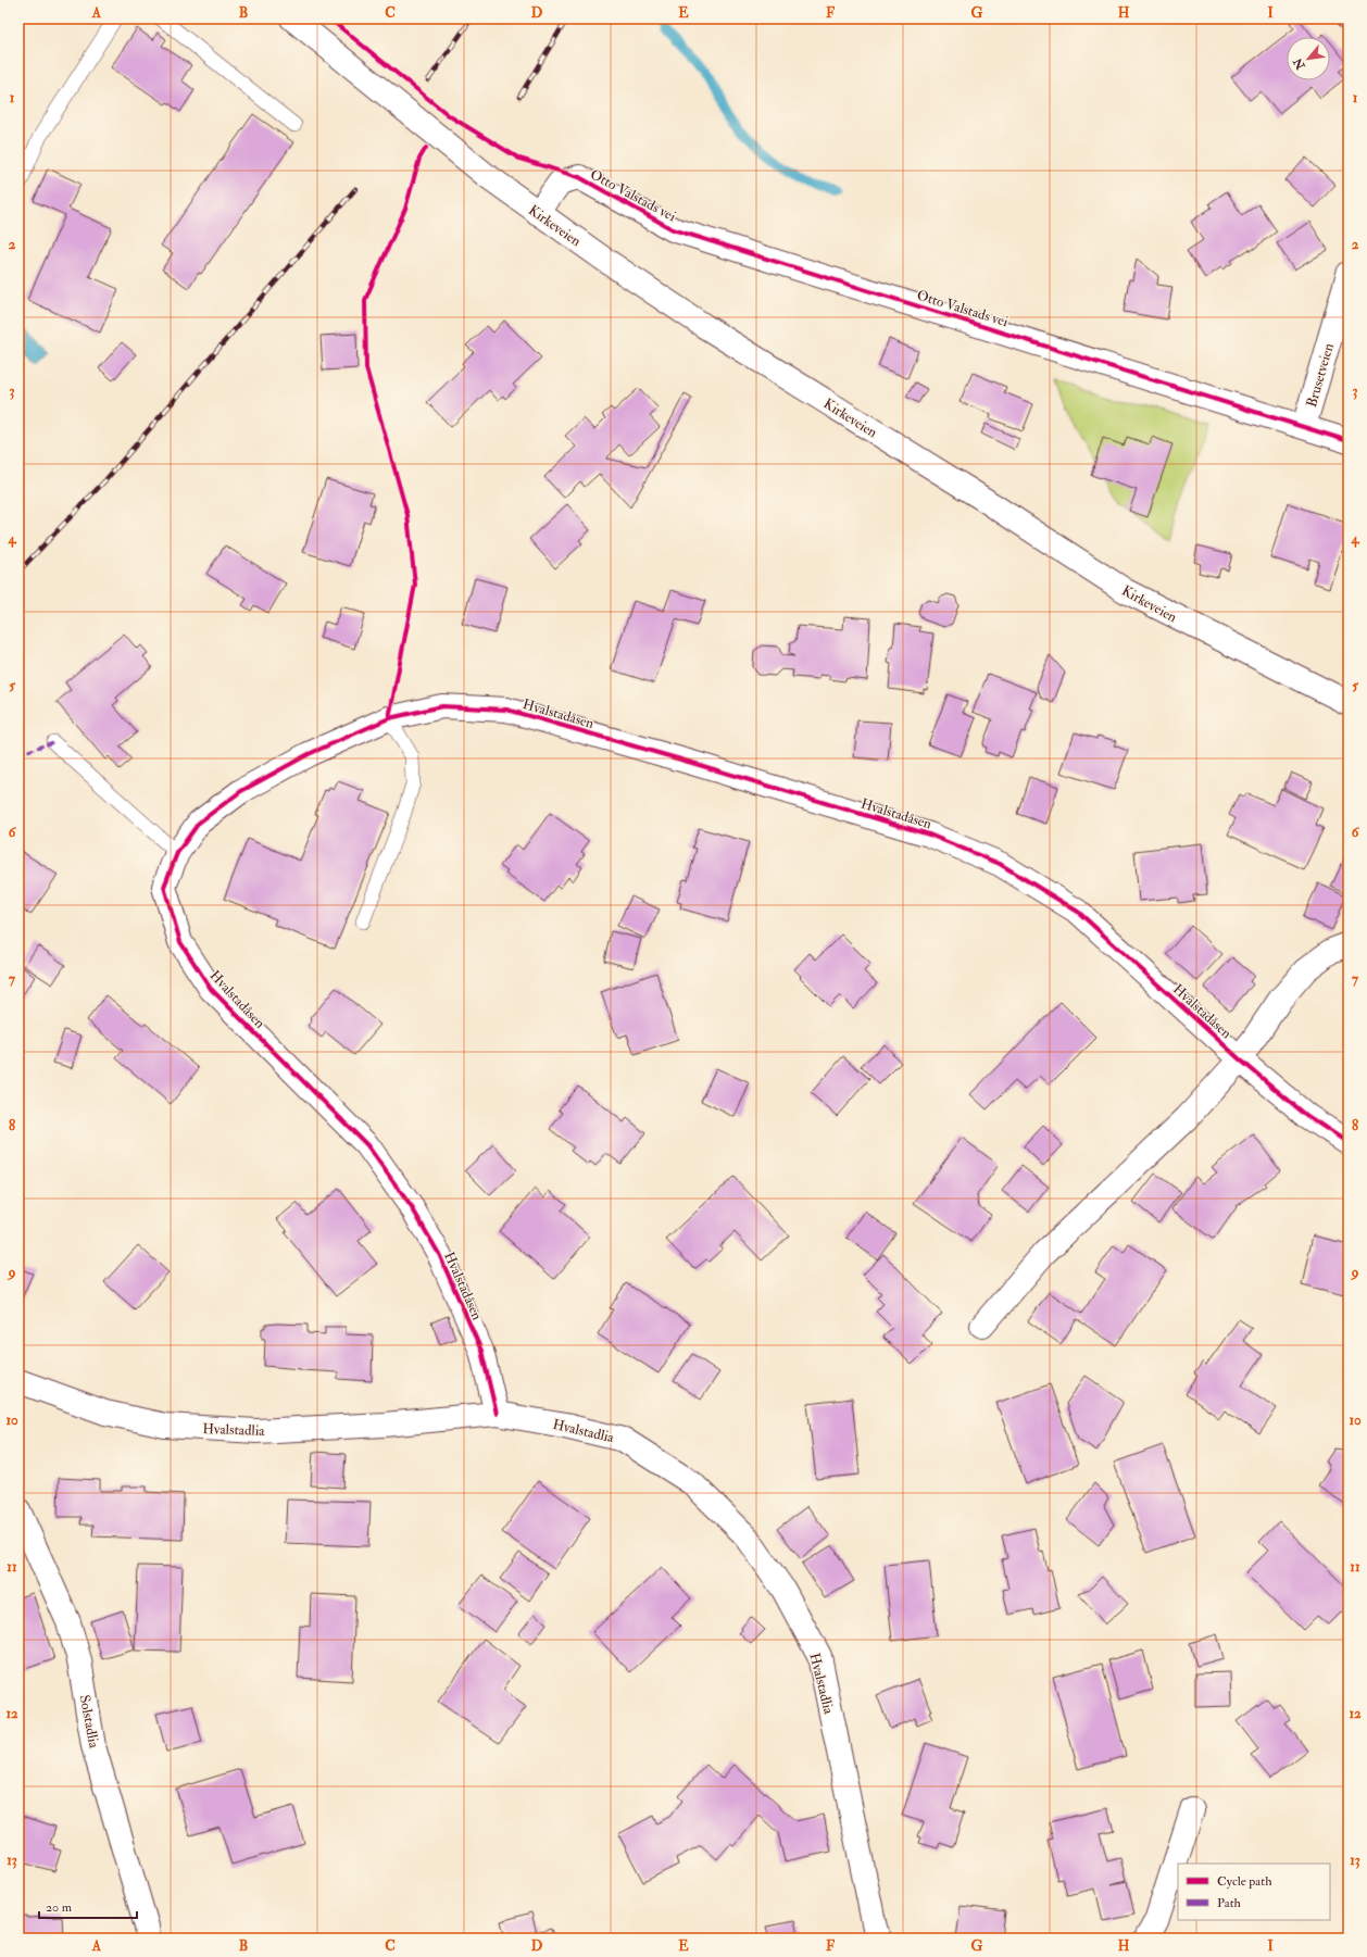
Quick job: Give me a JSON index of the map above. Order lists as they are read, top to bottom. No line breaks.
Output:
{"streets":{"street":["Otto Valstads vei","Kirkeveien","Brusetveien","Hvalstadåsen","Hvalstadlia","Solstadlia"]},"crossings":[["Otto Valstads vei","Kirkeveien"],["Otto Valstads vei","Brusetveien"],["Hvalstadåsen","Hvalstadlia"]],"legend":["Cycle path","Path"],"scale_bar":"20 m","north":"bottom left","grid":{"columns":["A","B","C","D","E","F","G","H","I"],"rows":["1","2","3","4","5","6","7","8","9","10","11","12","13"]}}
